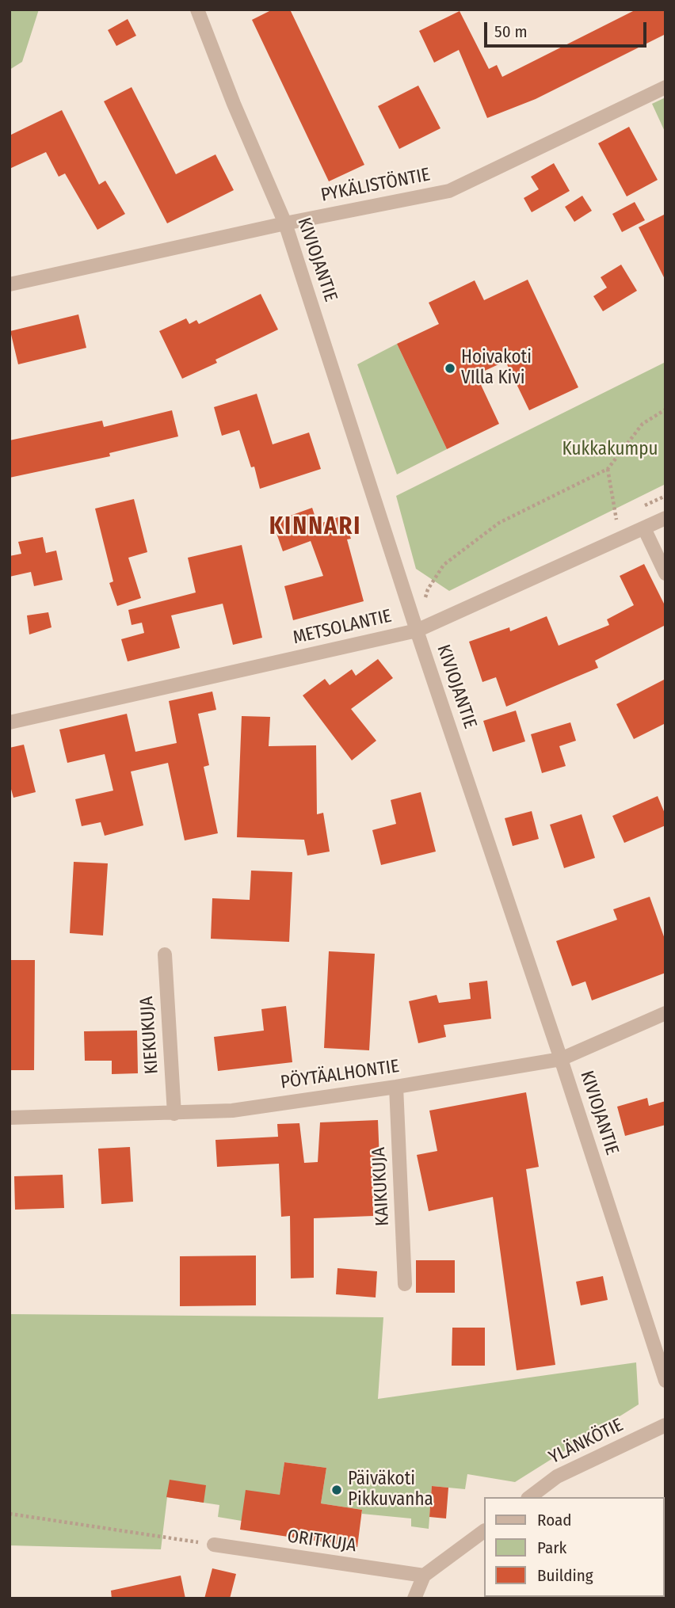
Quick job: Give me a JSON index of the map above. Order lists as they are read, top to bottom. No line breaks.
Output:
{"streets":{"street":["PYKÄLISTÖNTIE","KIVIOJANTIE","METSOLANTIE","KIEKUKUJA","PÖYTÄALHONTIE","KAIKUKUJA","YLÄNKÖTIE","ORITKUJA"]},"crossings":[["PYKÄLISTÖNTIE","KIVIOJANTIE"],["KIVIOJANTIE","METSOLANTIE"],["KIVIOJANTIE","PÖYTÄALHONTIE"],["KIEKUKUJA","PÖYTÄALHONTIE"],["PÖYTÄALHONTIE","KAIKUKUJA"]],"districts":["KINNARI"],"parks":["Kukkakumpu"],"places":["Hoivakoti VIlla Kivi","Päiväkoti Pikkuvanha"],"legend":["Road","Park","Building"],"scale_bar":"50 m"}
